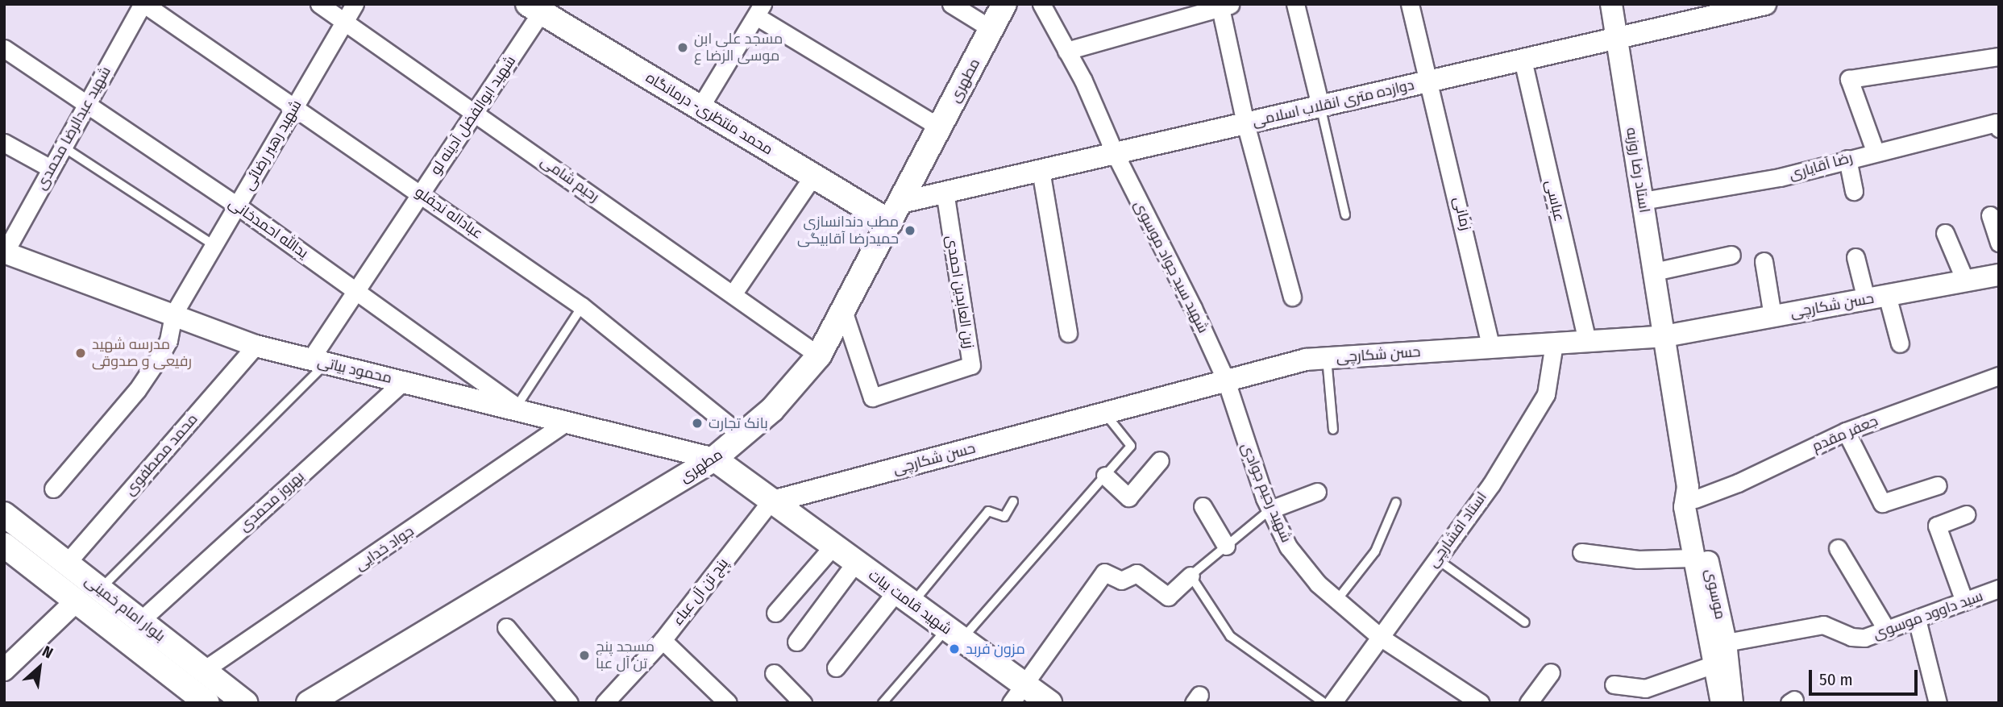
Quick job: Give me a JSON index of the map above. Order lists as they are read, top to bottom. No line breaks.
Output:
{"streets":{"main road":["مطهری","محمد منتظری- درمانگاه","شهید قامت بیات","بلوار امام خمینی"],"street":["دوازده متری انقلاب اسلامی","شهید ابوالفضل آدینه لو","شهید عبدالرضا محمدی","شهید رهبر رضائی","رضا آقایاری","استاد رضا روزبه","رحیم شامی","عباسی","عباداله نجفلو","زمانی","یدالله احمدخانی","شهید سید جواد موسوی","زین العابدین احمدی","حسن شکارچی","محمود بیاتی","جعفر مقدم","محمد مصطفوی","شهید رحیم جوادی","بهروز محمدی","استاد افشارچی","جواد خدایی","پنج تن آل عباء","موسوی","سید داوود موسوی"]},"crossings":[["مطهری","دوازده متری انقلاب اسلامی"],["مطهری","محمد منتظری- درمانگاه"],["مطهری","رحیم شامی"],["مطهری","عباداله نجفلو"],["مطهری","زین العابدین احمدی"],["مطهری","محمود بیاتی"],["مطهری","شهید قامت بیات"],["دوازده متری انقلاب اسلامی","محمد منتظری- درمانگاه"],["دوازده متری انقلاب اسلامی","استاد رضا روزبه"],["دوازده متری انقلاب اسلامی","عباسی"],["دوازده متری انقلاب اسلامی","زمانی"],["دوازده متری انقلاب اسلامی","شهید سید جواد موسوی"],["دوازده متری انقلاب اسلامی","زین العابدین احمدی"],["محمد منتظری- درمانگاه","شهید ابوالفضل آدینه لو"],["شهید ابوالفضل آدینه لو","رحیم شامی"],["شهید ابوالفضل آدینه لو","عباداله نجفلو"],["شهید ابوالفضل آدینه لو","یدالله احمدخانی"],["شهید ابوالفضل آدینه لو","محمود بیاتی"],["شهید عبدالرضا محمدی","عباداله نجفلو"],["شهید عبدالرضا محمدی","یدالله احمدخانی"],["شهید عبدالرضا محمدی","محمود بیاتی"],["شهید رهبر رضائی","رحیم شامی"],["شهید رهبر رضائی","عباداله نجفلو"],["شهید رهبر رضائی","یدالله احمدخانی"],["شهید رهبر رضائی","محمود بیاتی"],["رضا آقایاری","استاد رضا روزبه"],["استاد رضا روزبه","حسن شکارچی"],["استاد رضا روزبه","موسوی"],["عباسی","حسن شکارچی"],["زمانی","حسن شکارچی"],["یدالله احمدخانی","محمود بیاتی"],["شهید سید جواد موسوی","حسن شکارچی"],["شهید سید جواد موسوی","شهید رحیم جوادی"],["حسن شکارچی","شهید رحیم جوادی"],["حسن شکارچی","استاد افشارچی"],["حسن شکارچی","پنج تن آل عباء"],["حسن شکارچی","موسوی"],["حسن شکارچی","شهید قامت بیات"],["محمود بیاتی","محمد مصطفوی"],["محمود بیاتی","بهروز محمدی"],["محمود بیاتی","جواد خدایی"],["محمود بیاتی","شهید قامت بیات"],["جعفر مقدم","موسوی"],["محمد مصطفوی","بلوار امام خمینی"],["شهید رحیم جوادی","استاد افشارچی"],["بهروز محمدی","بلوار امام خمینی"],["جواد خدایی","بلوار امام خمینی"],["پنج تن آل عباء","شهید قامت بیات"],["موسوی","سید داوود موسوی"]],"places":["مسجد علی ابن موسی الرضا ع","مطب دندانسازی حمیدرضا آقابیگی","مدرسه شهید رفیعی و صدوقی","بانک تجارت","مزون فربد","مسجد پنج تن آل عبا"],"scale_bar":"50 m","north":"top right"}
